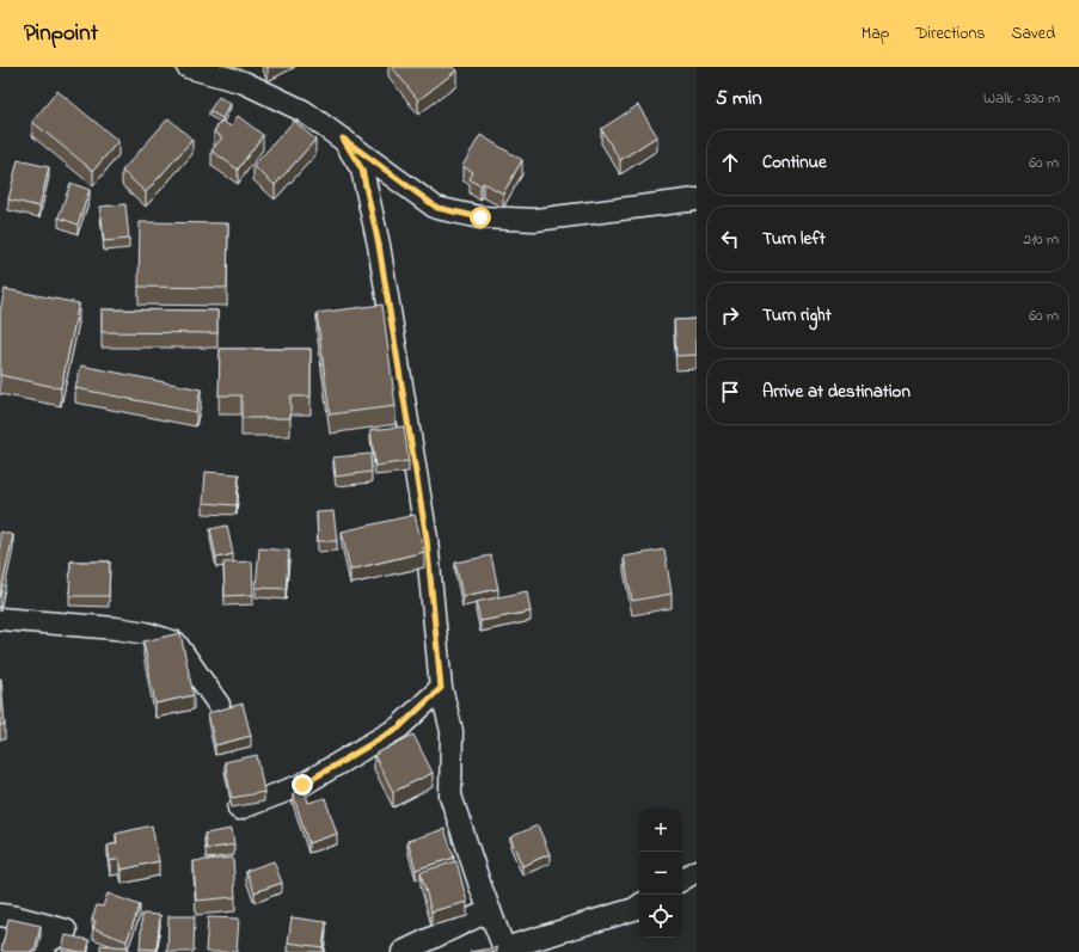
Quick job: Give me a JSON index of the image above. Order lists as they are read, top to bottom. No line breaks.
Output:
{"page":{"header":"Pinpoint","nav":["Map","Directions","Saved"],"heading":["5 min","Walk · 330 m"],"list":[["Continue","60 m"],["Turn left","210 m"],["Turn right","60 m"],"Arrive at destination"],"map_buttons":["+","−"]}}
